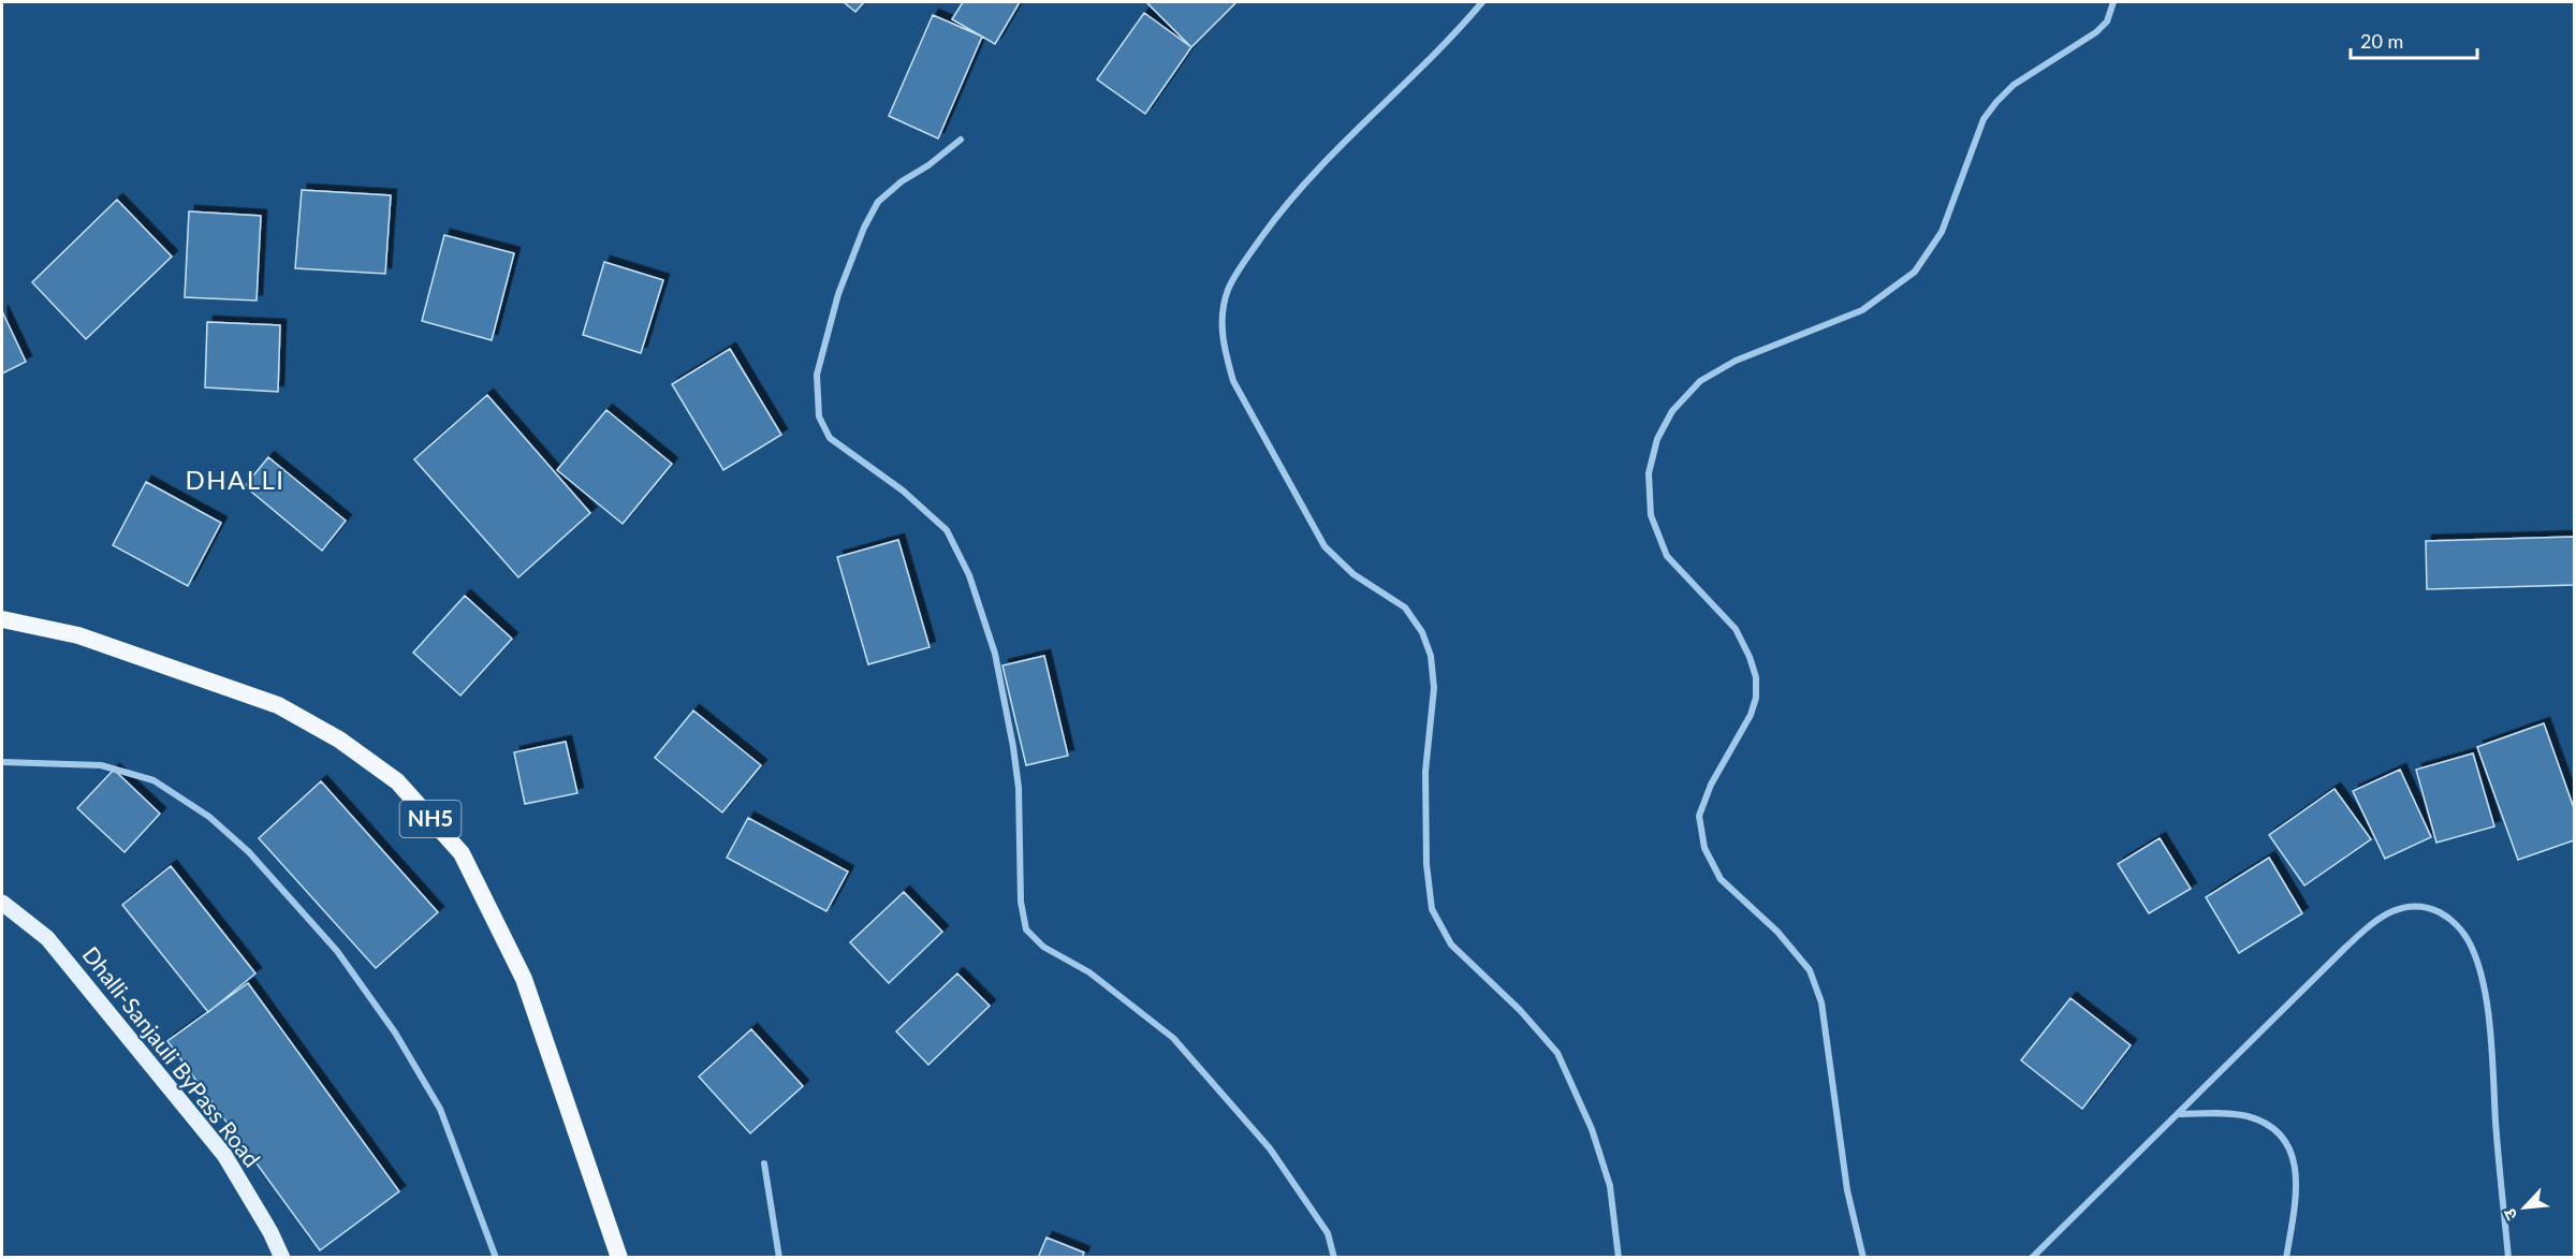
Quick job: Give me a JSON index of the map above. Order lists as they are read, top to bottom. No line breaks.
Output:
{"streets":{"highway":["NH5"],"main road":["Dhalli-Sanjauli ByPass Road"]},"districts":["DHALLI"],"scale_bar":"20 m","north":"bottom left"}
